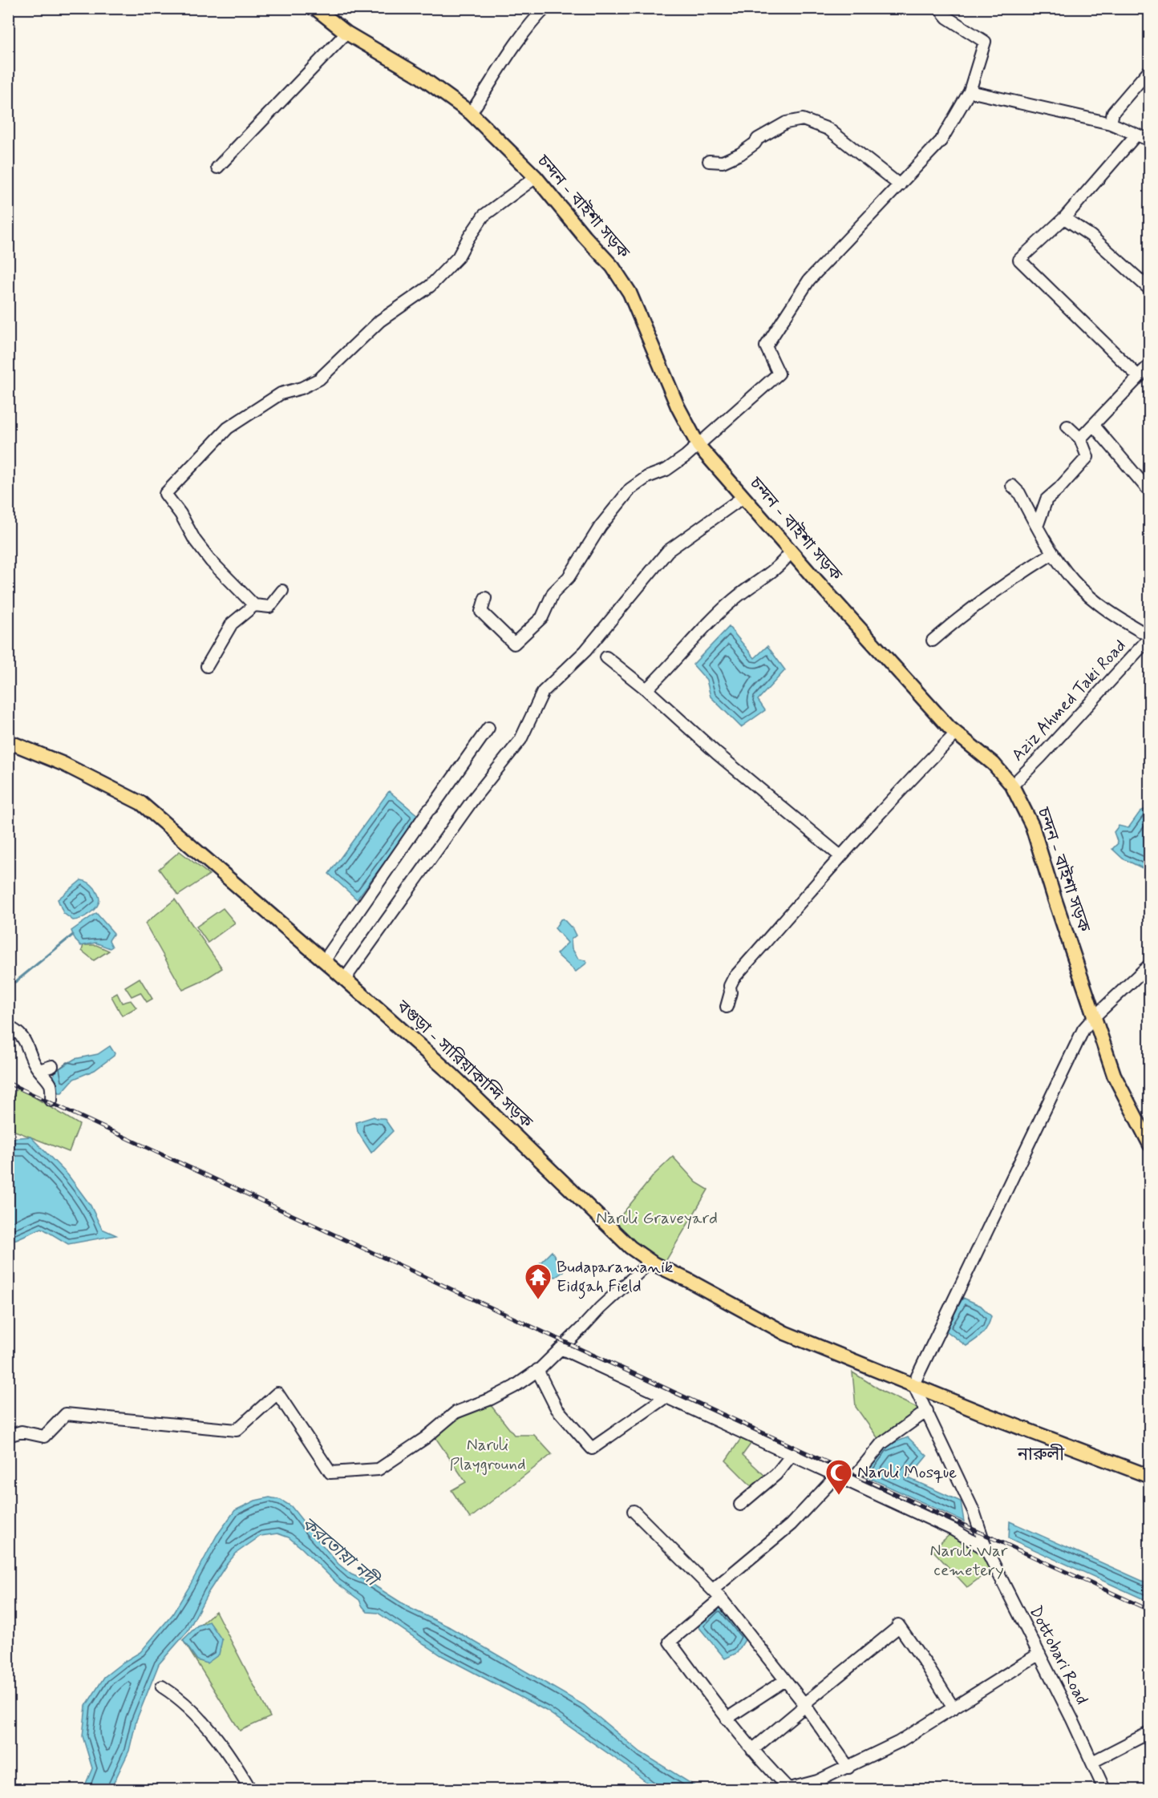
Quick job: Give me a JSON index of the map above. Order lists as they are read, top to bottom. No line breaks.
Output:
{"streets":{"main road":["চন্দন - বাইশা সড়ক","বগুড়া - সারিয়াকান্দি সড়ক"],"street":["Aziz Ahmed Taki Road","Dottobari Road"]},"crossings":[["চন্দন - বাইশা সড়ক","Aziz Ahmed Taki Road"],["বগুড়া - সারিয়াকান্দি সড়ক","Dottobari Road"]],"districts":["নারুলী"],"water":["করতোয়া নদী"],"parks":["Naruli Graveyard","Naruli Playground","Naruli War cemetery"],"places":{"temple":["Budaparamanik Eidgah Field"],"mosque":["Naruli Mosque"]}}
